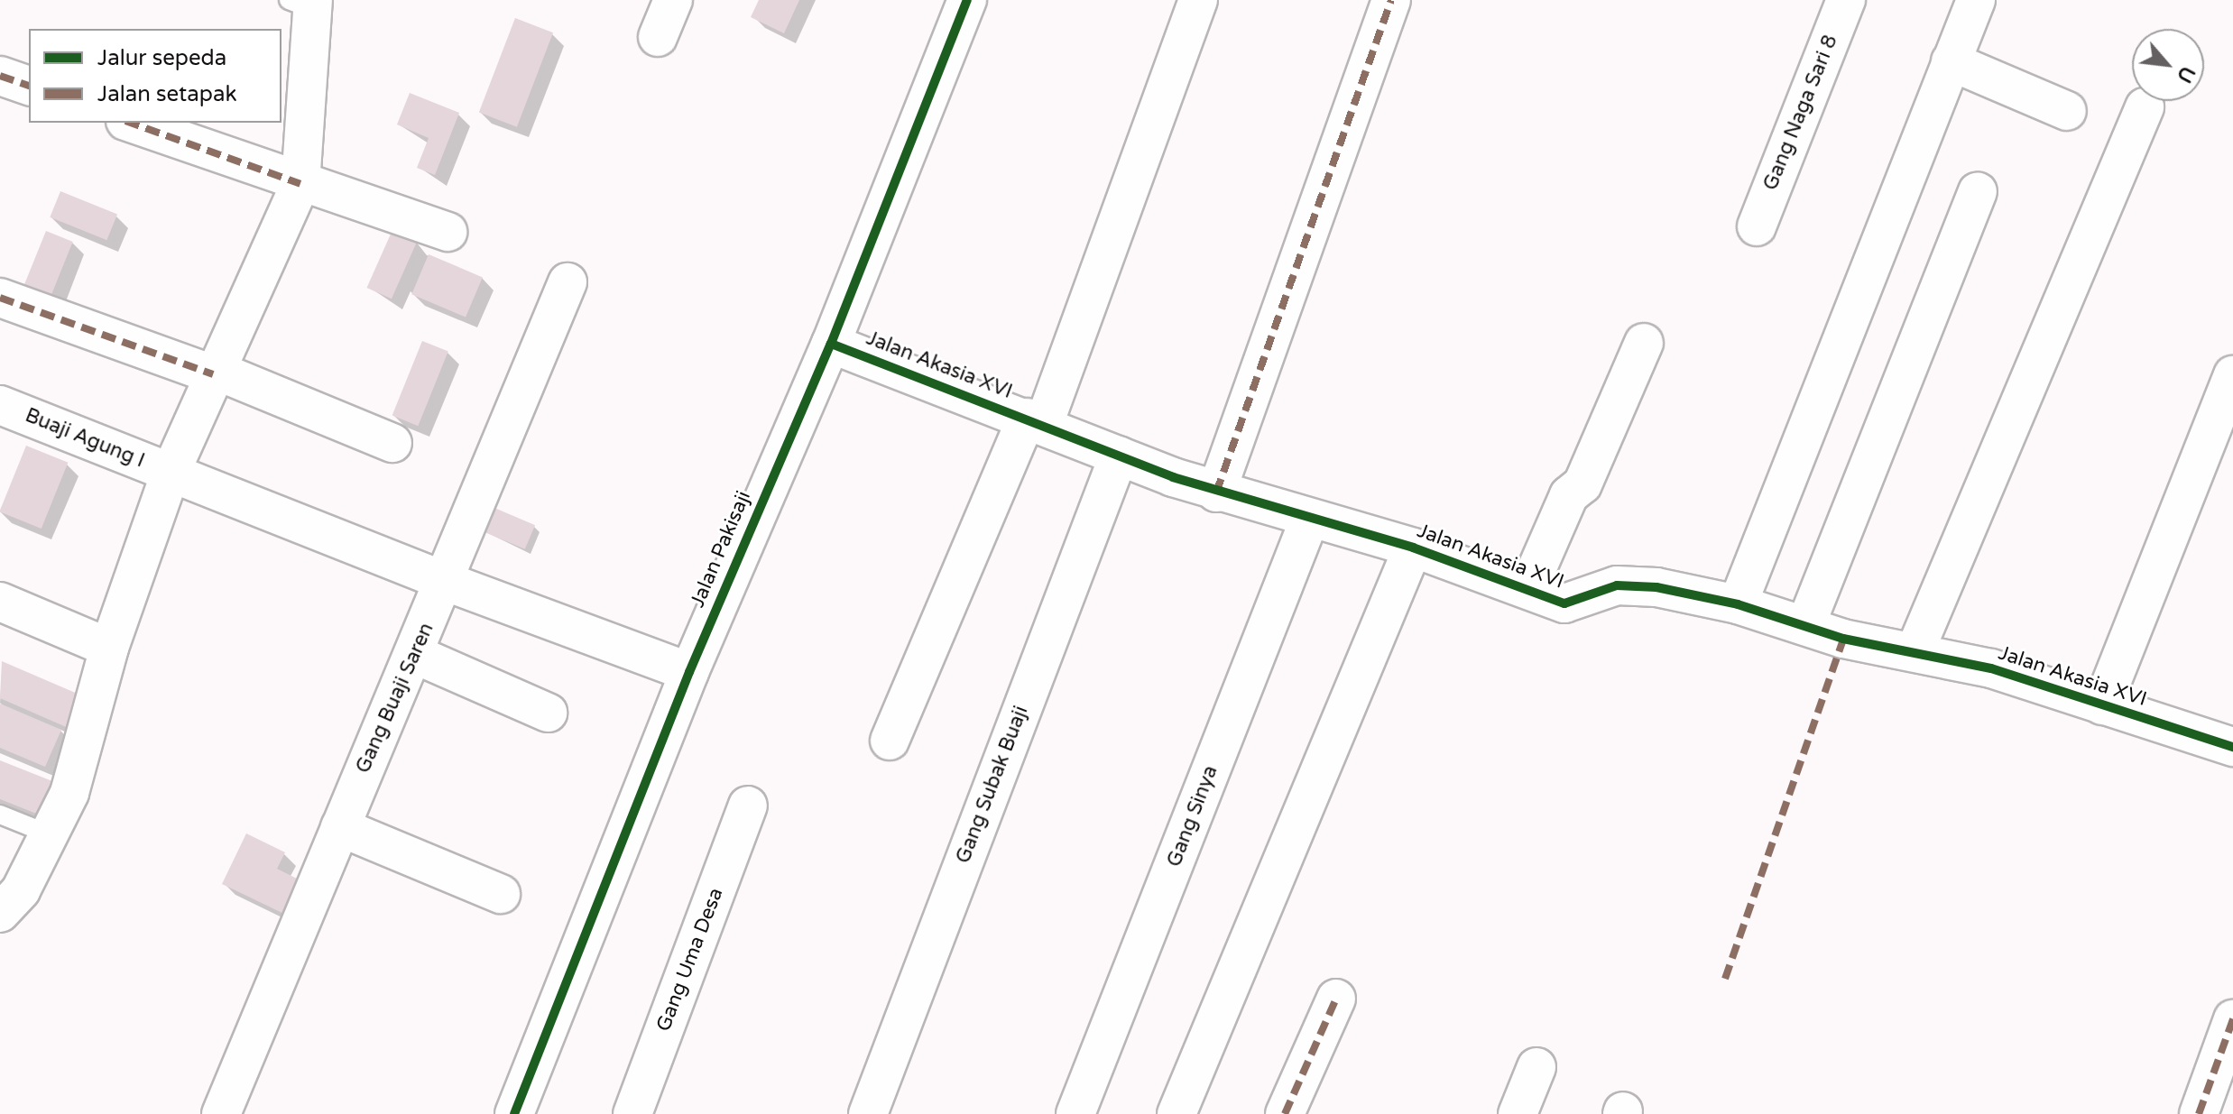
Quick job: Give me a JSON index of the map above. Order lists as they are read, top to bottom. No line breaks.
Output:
{"streets":{"street":["Gang Naga Sari 8","Jalan Akasia XVI","Buaji Agung I","Jalan Pakisaji","Gang Buaji Saren","Gang Subak Buaji","Gang Sinya","Gang Uma Desa"]},"crossings":[["Jalan Akasia XVI","Jalan Pakisaji"],["Jalan Akasia XVI","Gang Subak Buaji"],["Jalan Akasia XVI","Gang Sinya"],["Buaji Agung I","Jalan Pakisaji"],["Buaji Agung I","Gang Buaji Saren"]],"legend":["Jalur sepeda","Jalan setapak"],"north":"bottom right"}
